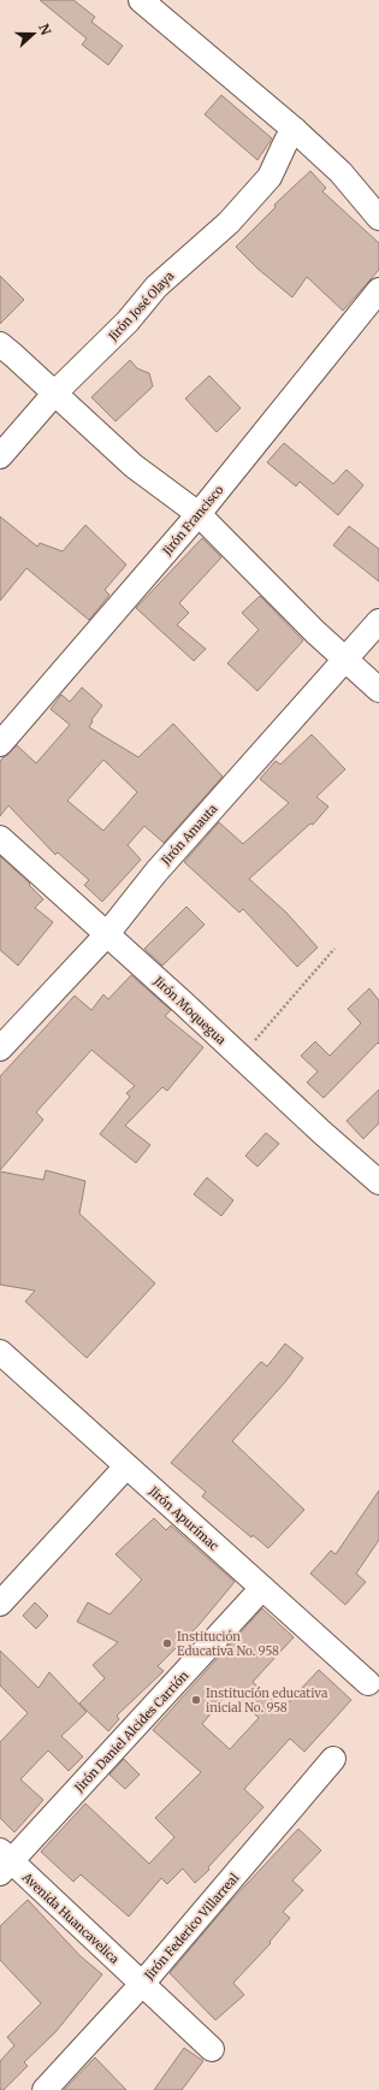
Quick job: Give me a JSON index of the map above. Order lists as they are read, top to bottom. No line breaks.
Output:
{"streets":{"street":["Jirón José Olaya","Jirón Francisco","Jirón Amauta","Jirón Moquegua","Jirón Apurímac","Jirón Daniel Alcides Carrión","Avenida Huancavelica","Jirón Federico Villarreal"]},"crossings":[["Jirón Amauta","Jirón Moquegua"],["Jirón Apurímac","Jirón Daniel Alcides Carrión"],["Jirón Daniel Alcides Carrión","Avenida Huancavelica"],["Avenida Huancavelica","Jirón Federico Villarreal"]],"places":["Institución Educativa No. 958","Institución educativa inicial No. 958"],"north":"right"}
